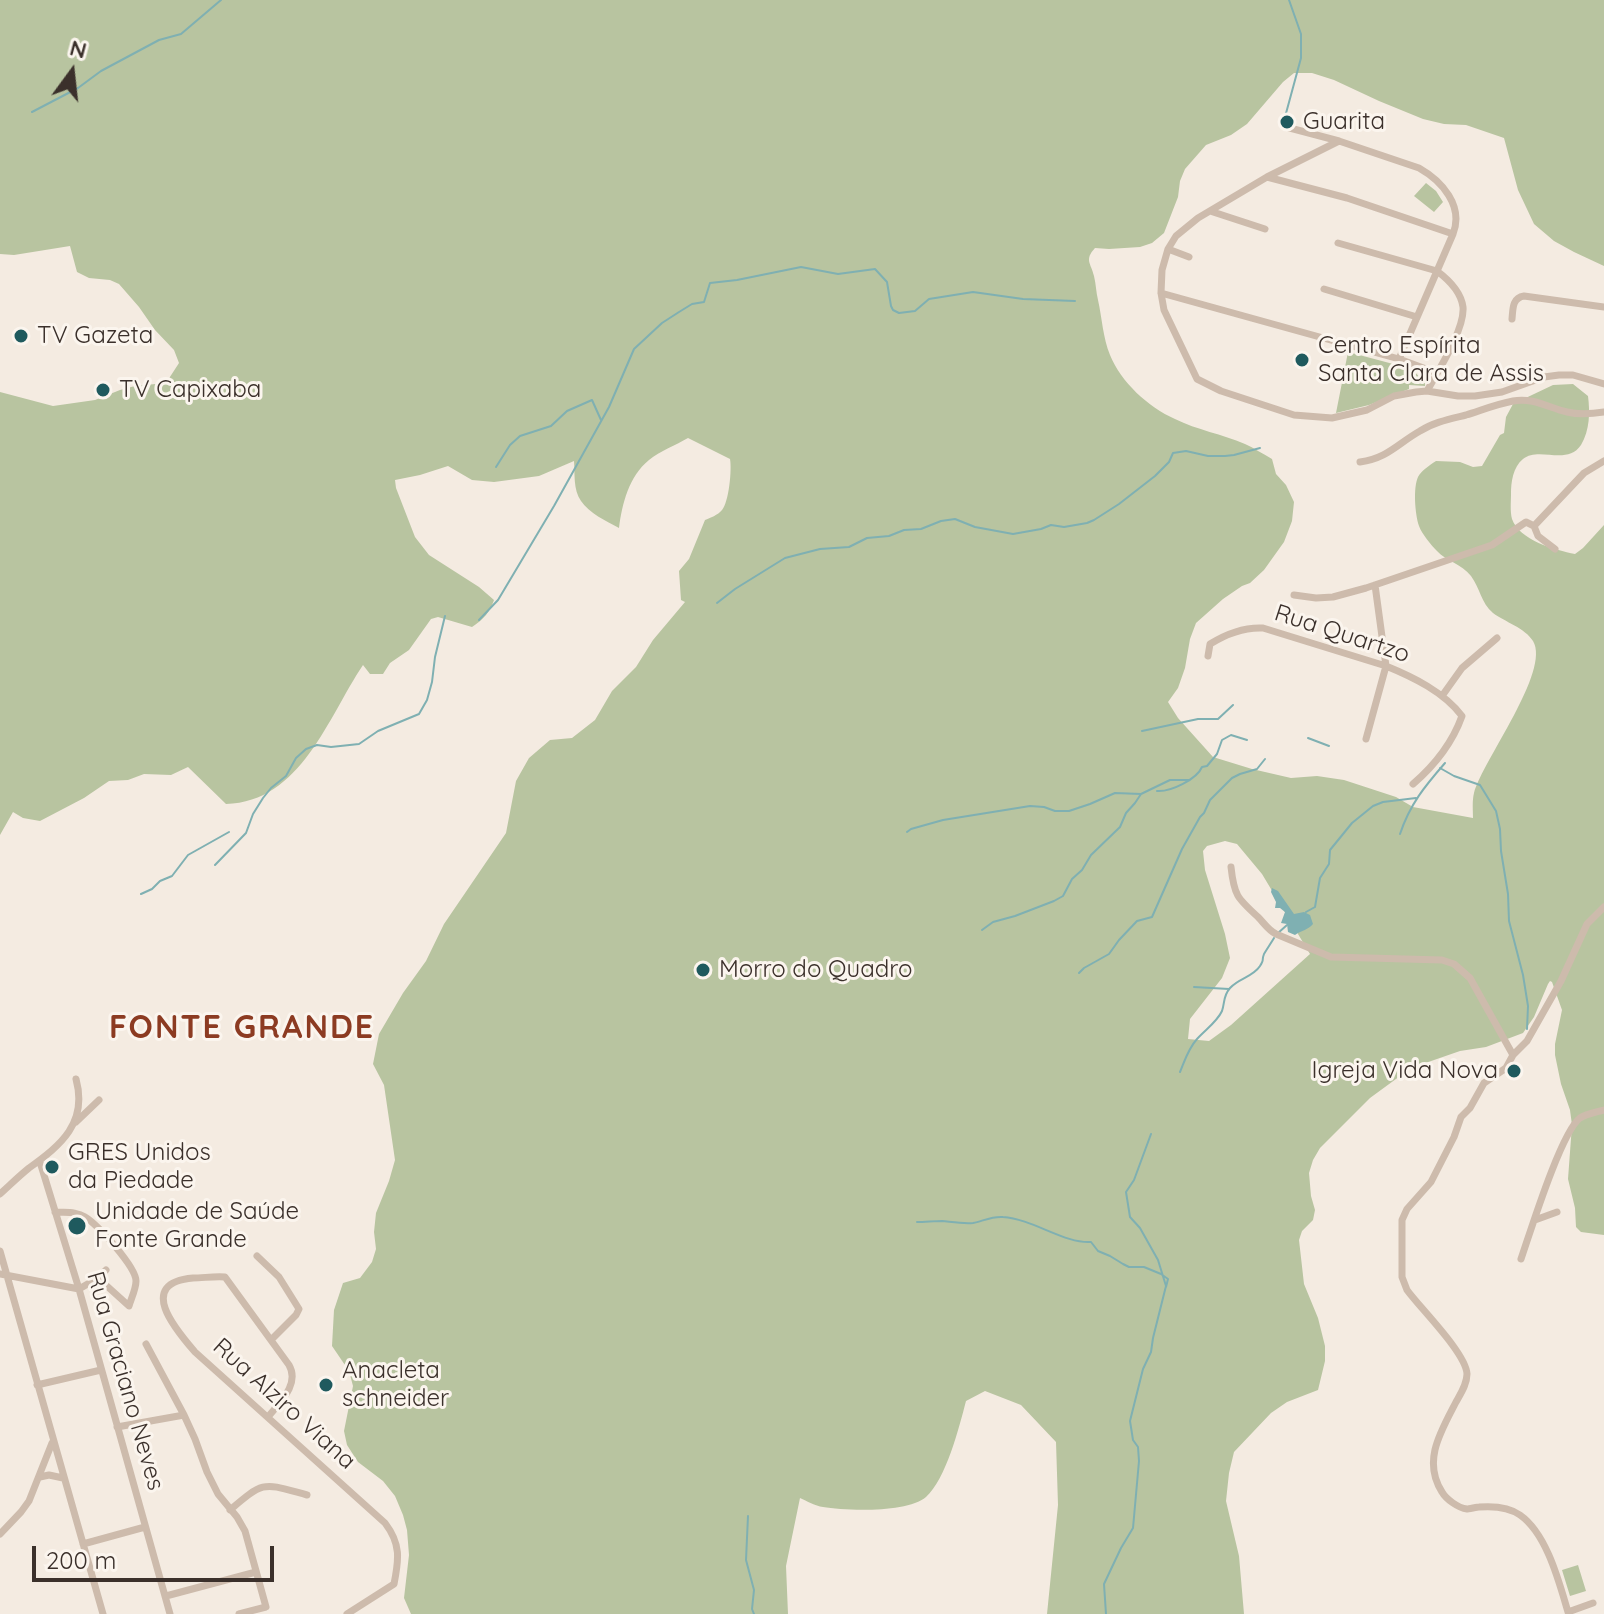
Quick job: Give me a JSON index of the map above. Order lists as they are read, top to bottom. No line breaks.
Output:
{"streets":{"street":["Rua Quartzo","Rua Graciano Neves","Rua Alziro Viana"]},"districts":["FONTE GRANDE"],"places":["Guarita","TV Gazeta","Centro Espírita Santa Clara de Assis","TV Capixaba","Morro do Quadro","Igreja Vida Nova","GRES Unidos da Piedade","Unidade de Saúde Fonte Grande","Anacleta schneider"],"scale_bar":"200 m","north":"top"}
